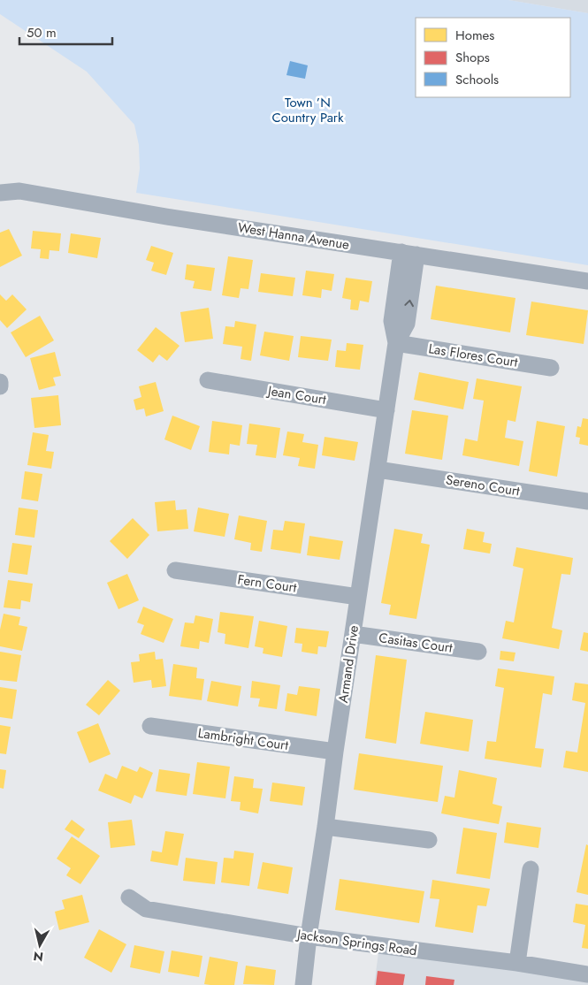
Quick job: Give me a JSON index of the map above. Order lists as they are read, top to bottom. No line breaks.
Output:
{"streets":{"street":["West Hanna Avenue","Las Flores Court","Jean Court","Sereno Court","Fern Court","Casitas Court","Armand Drive","Lambright Court","Jackson Springs Road"]},"crossings":[["West Hanna Avenue","Armand Drive"],["Las Flores Court","Armand Drive"],["Jean Court","Armand Drive"],["Sereno Court","Armand Drive"],["Fern Court","Armand Drive"],["Casitas Court","Armand Drive"],["Armand Drive","Lambright Court"],["Armand Drive","Jackson Springs Road"]],"parks":["Town ’N Country Park"],"legend":["Homes","Shops","Schools"],"scale_bar":"50 m","north":"bottom"}
